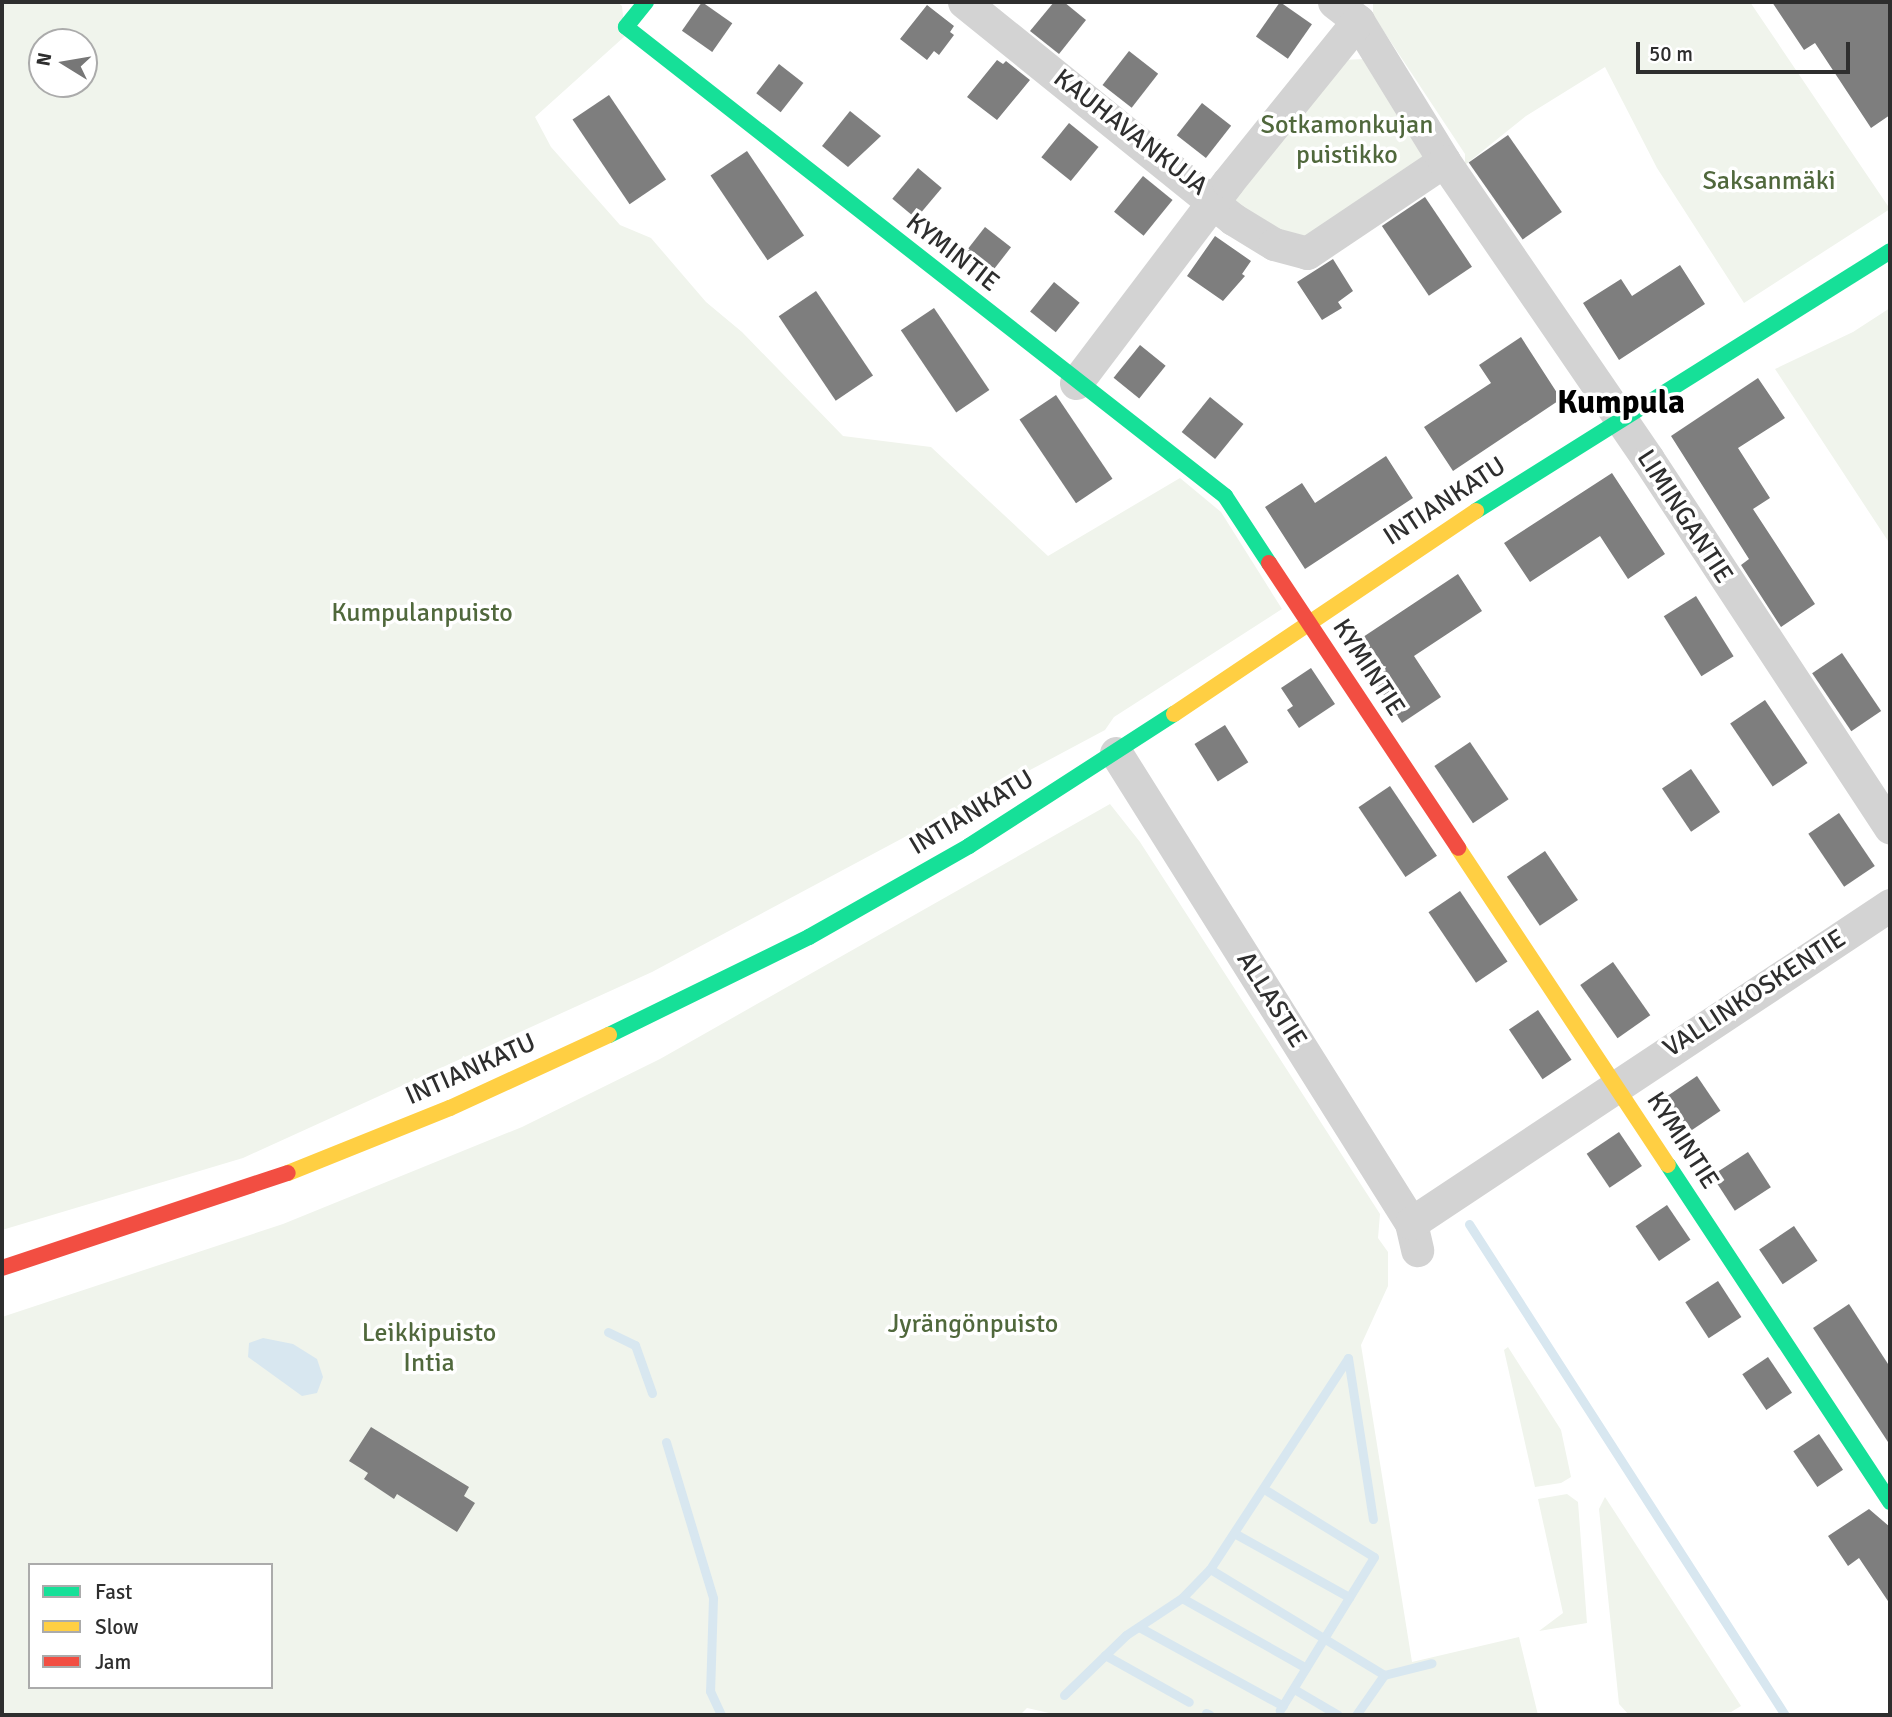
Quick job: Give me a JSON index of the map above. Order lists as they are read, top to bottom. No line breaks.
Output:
{"streets":{"street":["KAUHAVANKUJA","KYMINTIE","INTIANKATU","LIMINGANTIE","VALLINKOSKENTIE","ALLASTIE"]},"crossings":[["KAUHAVANKUJA","LIMINGANTIE"],["KYMINTIE","INTIANKATU"],["KYMINTIE","VALLINKOSKENTIE"],["INTIANKATU","LIMINGANTIE"],["INTIANKATU","ALLASTIE"],["VALLINKOSKENTIE","ALLASTIE"]],"districts":["Kumpula"],"parks":["Sotkamonkujan puistikko","Saksanmäki","Kumpulanpuisto","Jyrängönpuisto","Leikkipuisto Intia"],"legend":["Fast","Slow","Jam"],"scale_bar":"50 m","north":"left"}
